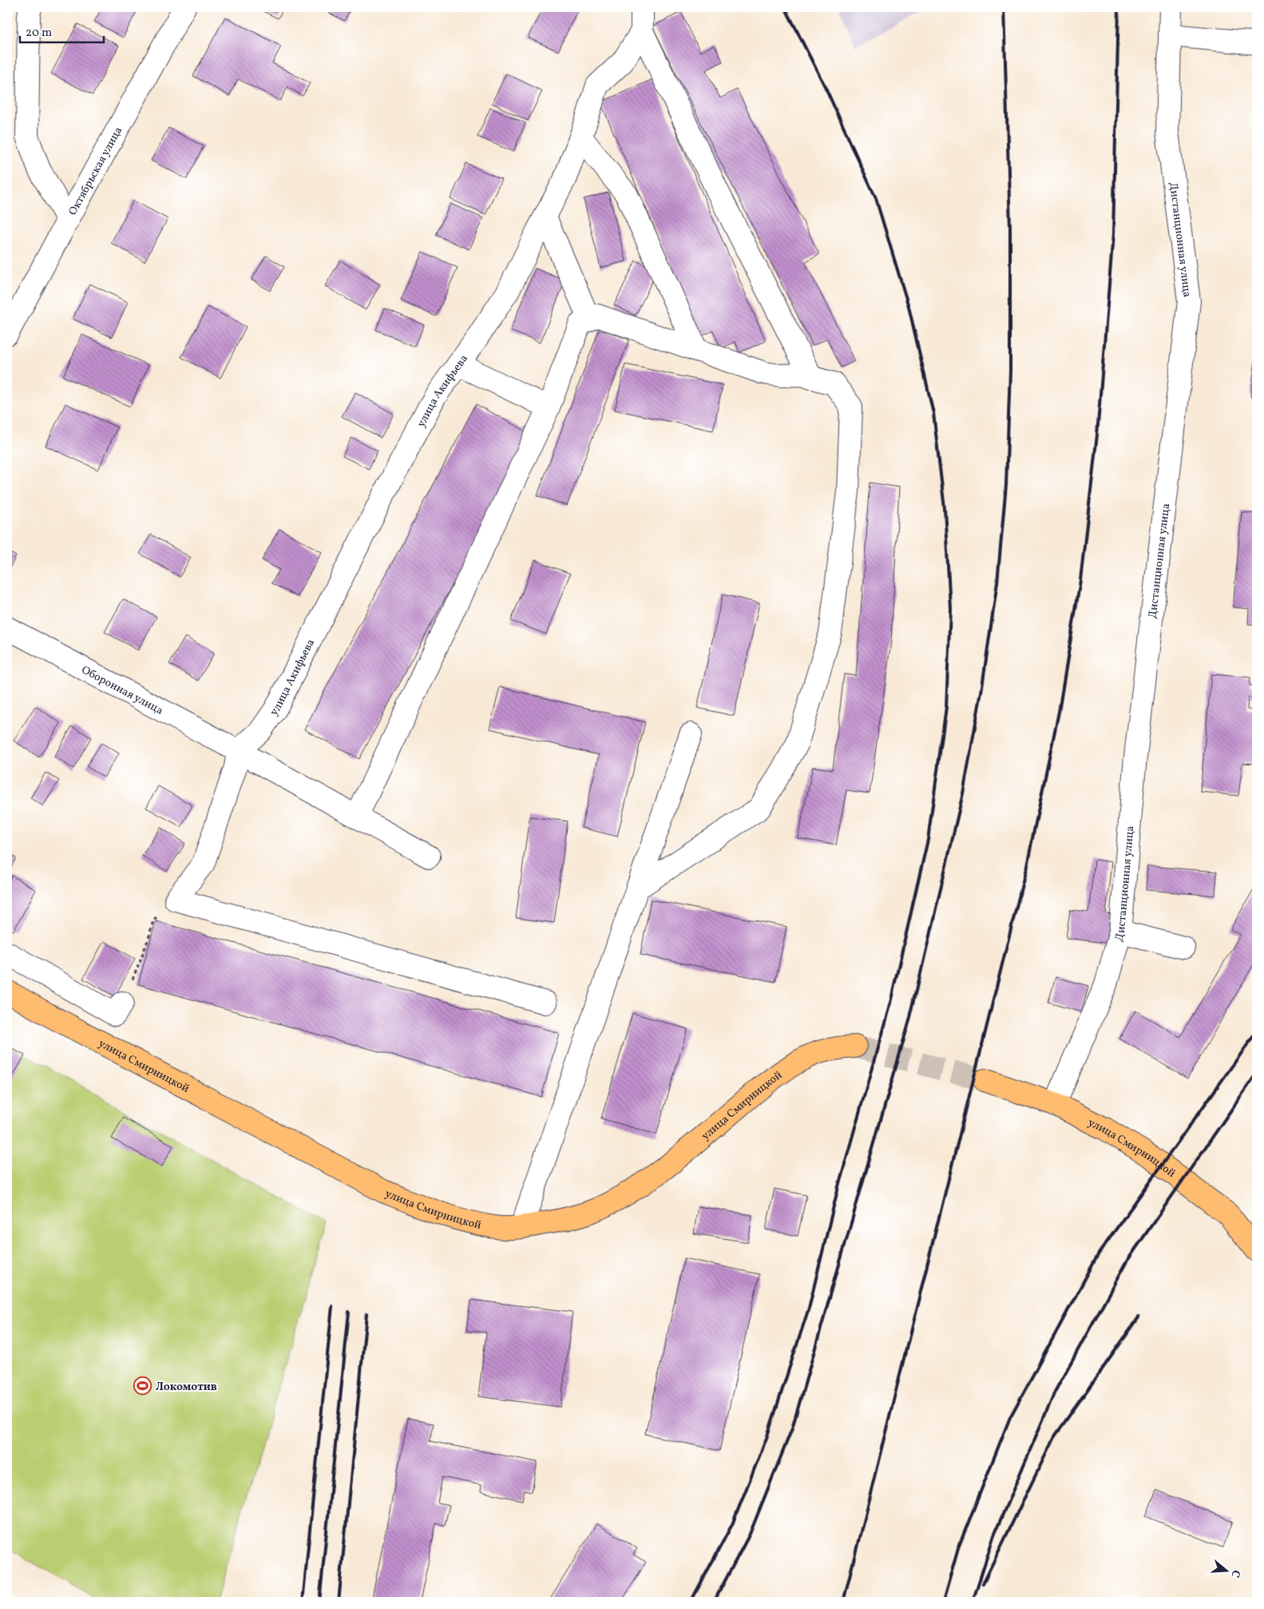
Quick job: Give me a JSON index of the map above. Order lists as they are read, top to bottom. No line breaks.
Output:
{"streets":{"main road":["улица Смирницкой"],"street":["Октябрьская улица","Дистанционная улица","улица Акифьева","Оборонная улица"]},"crossings":[["Дистанционная улица","улица Смирницкой"],["улица Акифьева","Оборонная улица"]],"places":{"sports":["Локомотив"]},"scale_bar":"20 m","north":"right"}
